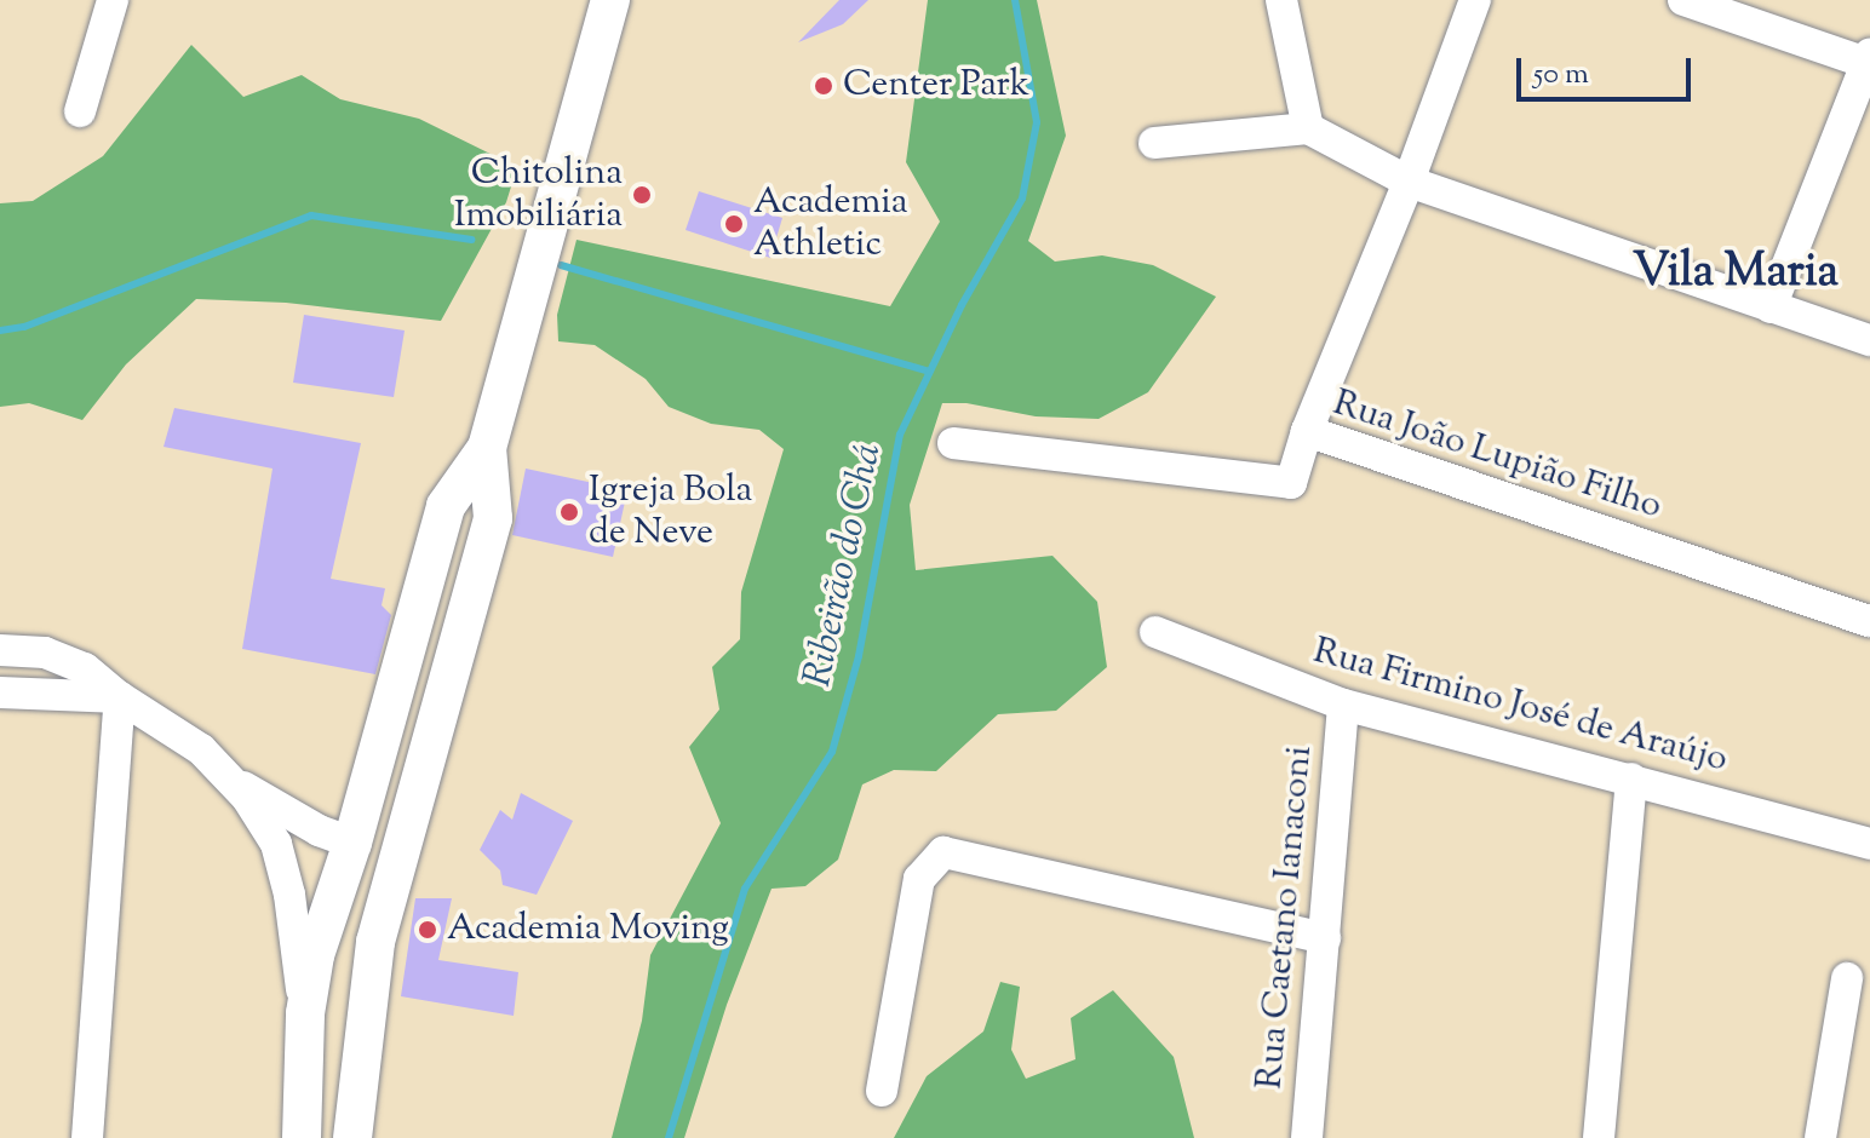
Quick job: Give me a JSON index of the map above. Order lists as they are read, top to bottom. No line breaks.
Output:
{"streets":{"street":["Rua João Lupião Filho","Rua Firmino José de Araújo","Rua Caetano Ianaconi"]},"crossings":[["Rua Firmino José de Araújo","Rua Caetano Ianaconi"]],"districts":["Vila Maria"],"water":["Ribeirão do Chá"],"places":["Center Park","Chitolina Imobiliária","Academia Athletic","Igreja Bola de Neve","Academia Moving"],"scale_bar":"50 m"}
